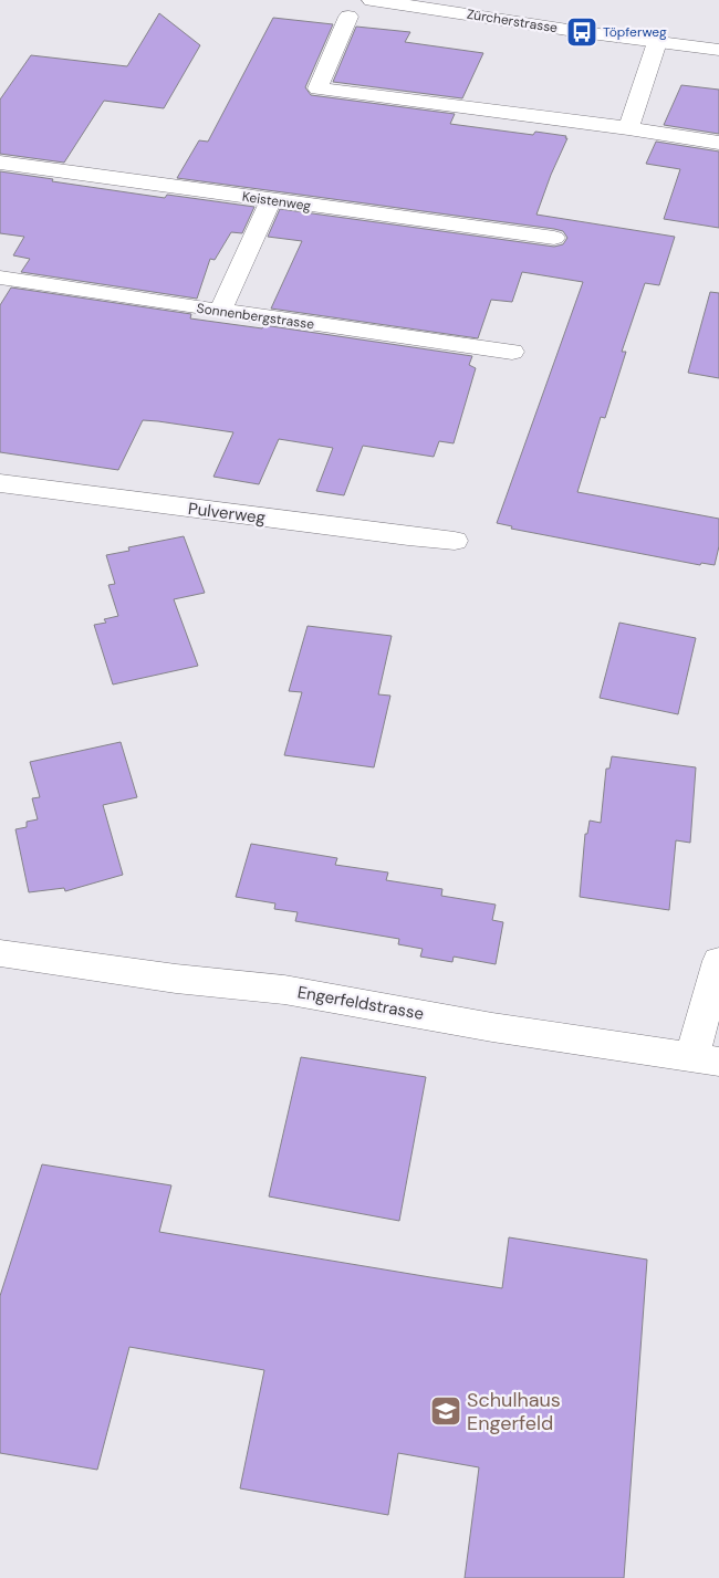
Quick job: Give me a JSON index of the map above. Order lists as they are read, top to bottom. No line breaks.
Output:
{"streets":{"street":["Zürcherstrasse","Keistenweg","Sonnenbergstrasse","Pulverweg","Engerfeldstrasse"]},"places":{"bus stop":["Töpferweg"],"school or university":["Schulhaus Engerfeld"]}}
